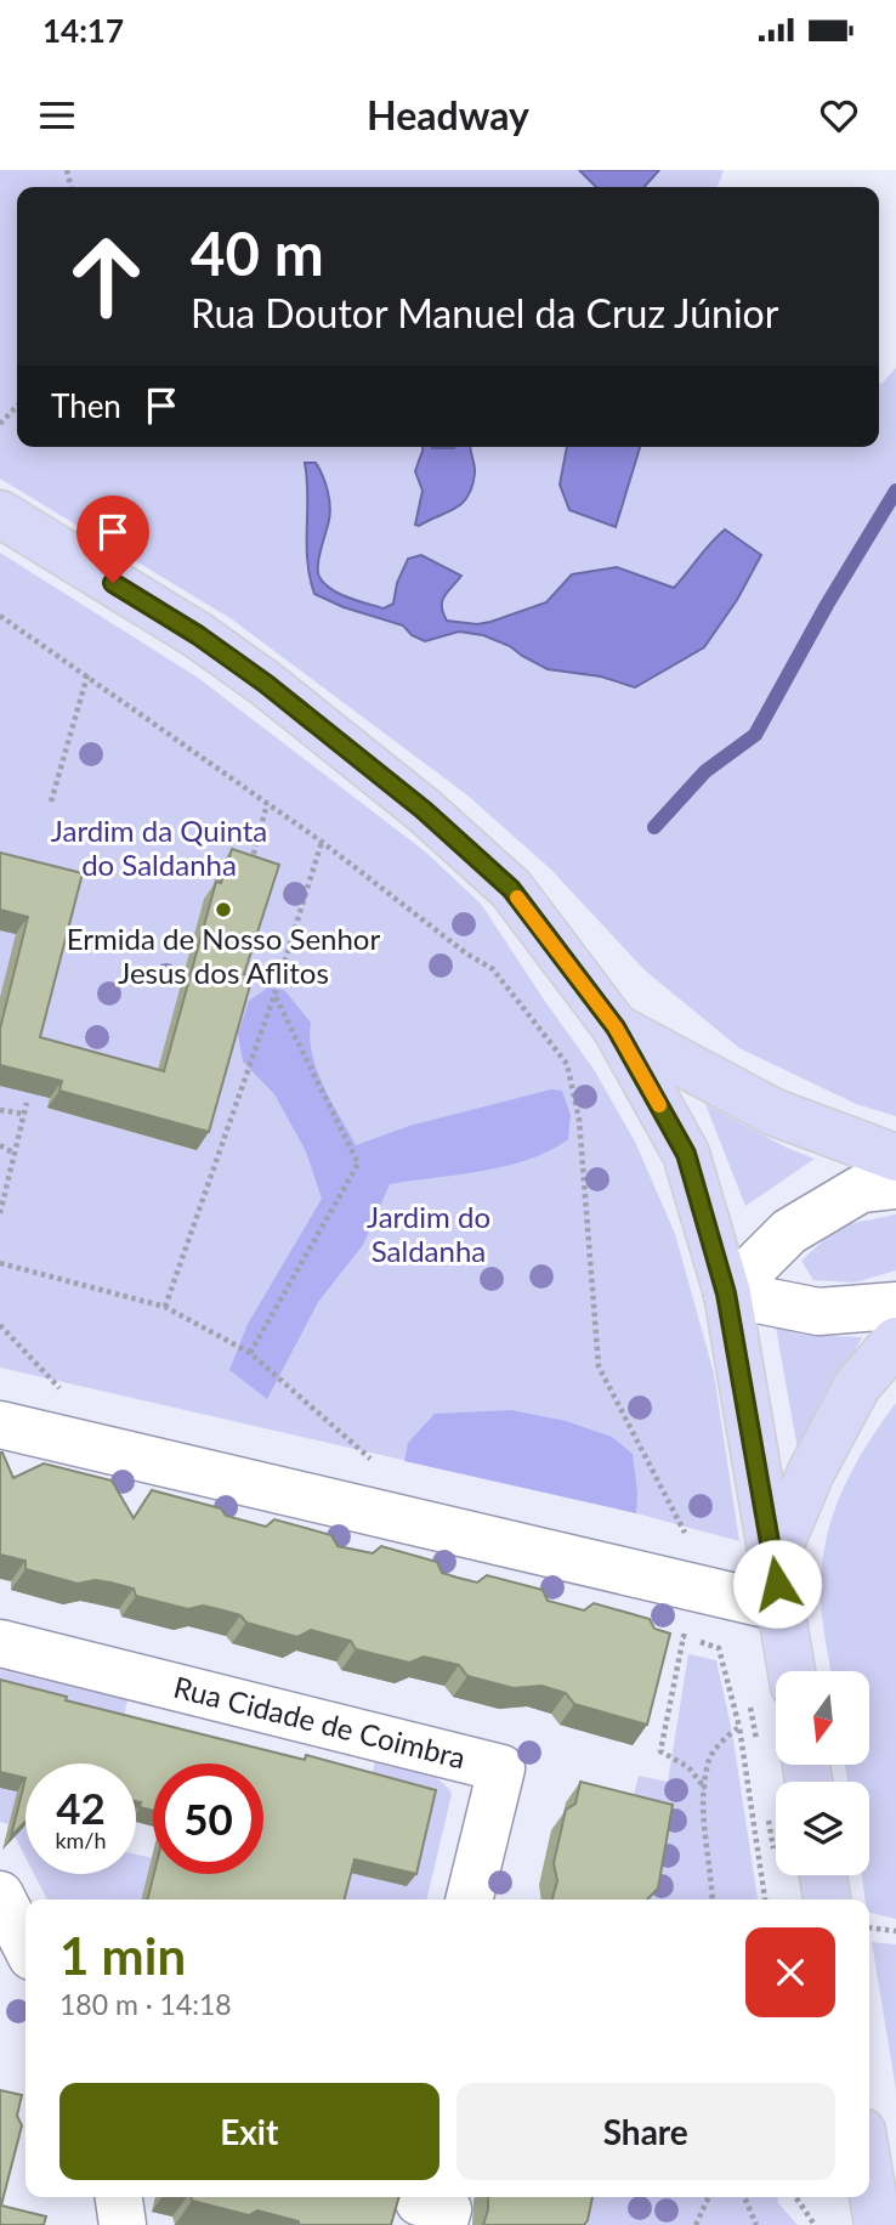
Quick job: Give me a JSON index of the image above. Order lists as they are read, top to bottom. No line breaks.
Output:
{"streets":{"street":["Rua Cidade de Coimbra"]},"parks":["Jardim da Quinta do Saldanha","Jardim do Saldanha"],"places":["Ermida de Nosso Senhor Jesus dos Aflitos"],"north":"bottom","page":{"status":"14:17","header":"Headway","turn":["40 m","Rua Doutor Manuel da Cruz Júnior"],"then":"Then","speed":"42 km/h","limit":"50","heading":["1 min","180 m · 14:18"],"buttons":["Exit","Share"]}}
